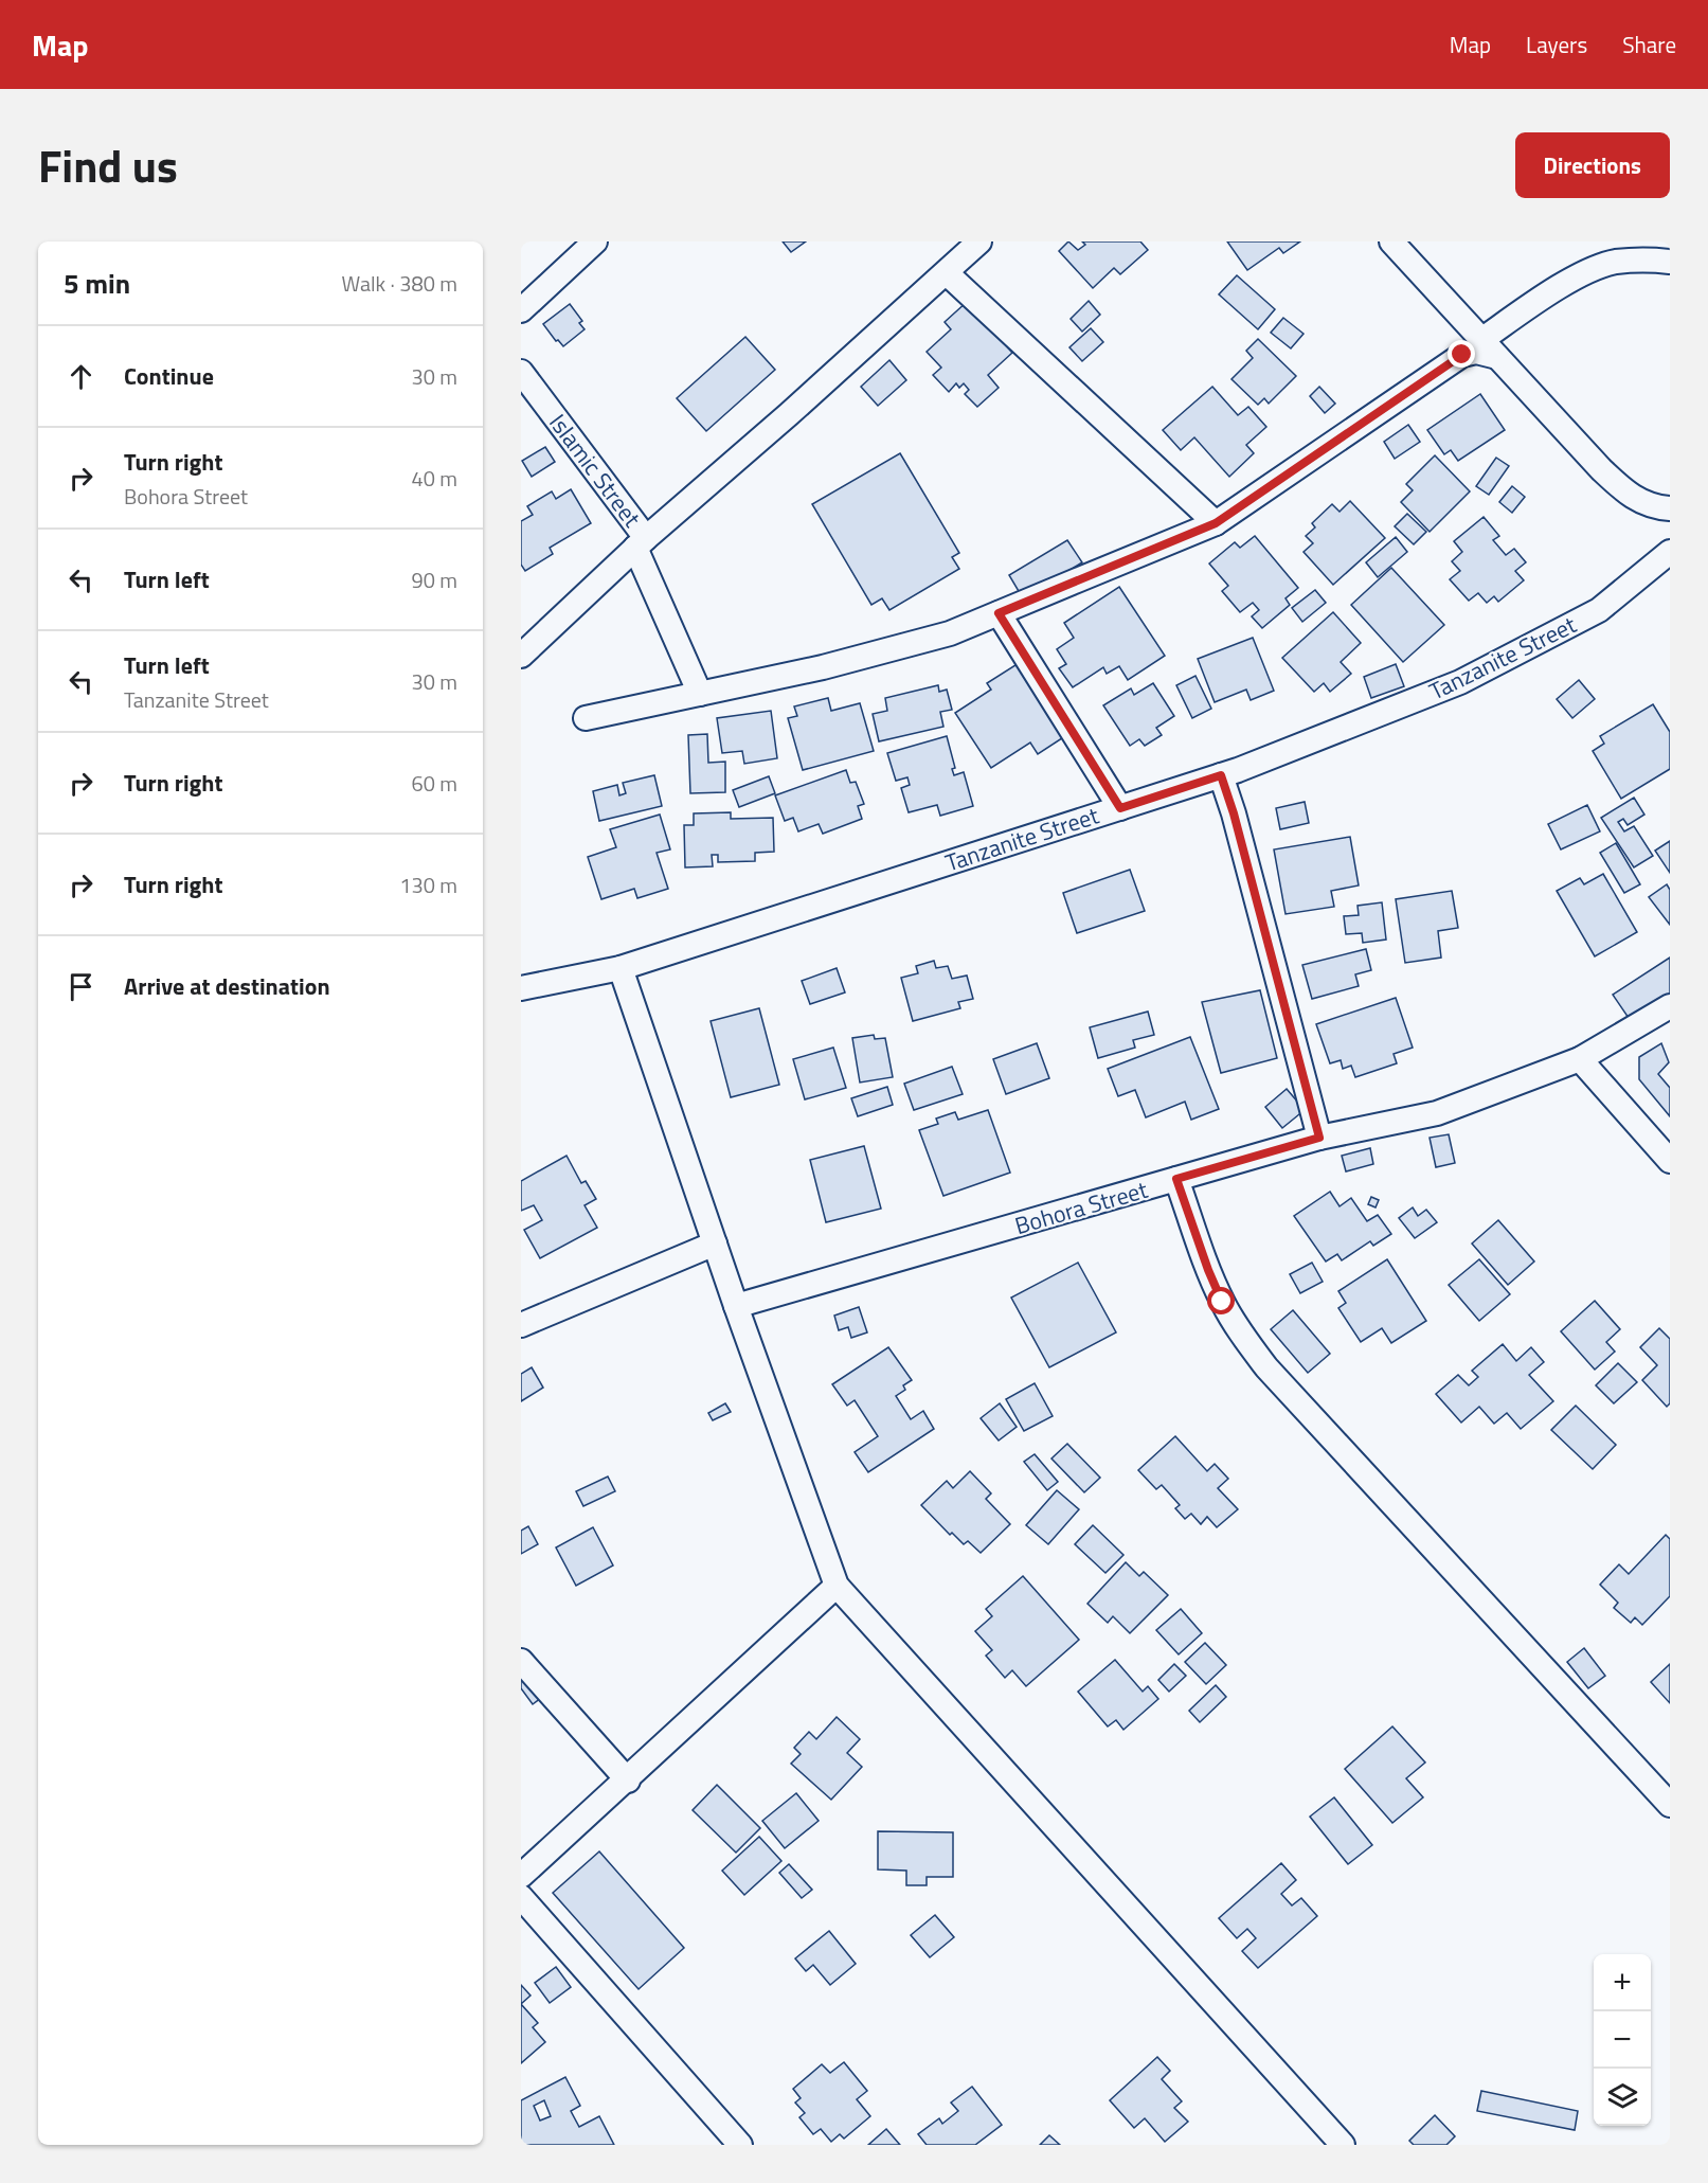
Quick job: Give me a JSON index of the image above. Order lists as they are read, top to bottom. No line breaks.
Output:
{"streets":{"street":["Islamic Street","Tanzanite Street","Bohora Street"]},"page":{"header":"Map","nav":["Map","Layers","Share"],"title":"Find us","buttons":"Directions","heading":["5 min","Walk · 380 m"],"list":[["Continue","30 m"],["Turn right","Bohora Street","40 m"],["Turn left","90 m"],["Turn left","Tanzanite Street","30 m"],["Turn right","60 m"],["Turn right","130 m"],"Arrive at destination"],"map_buttons":["+","−"]}}
